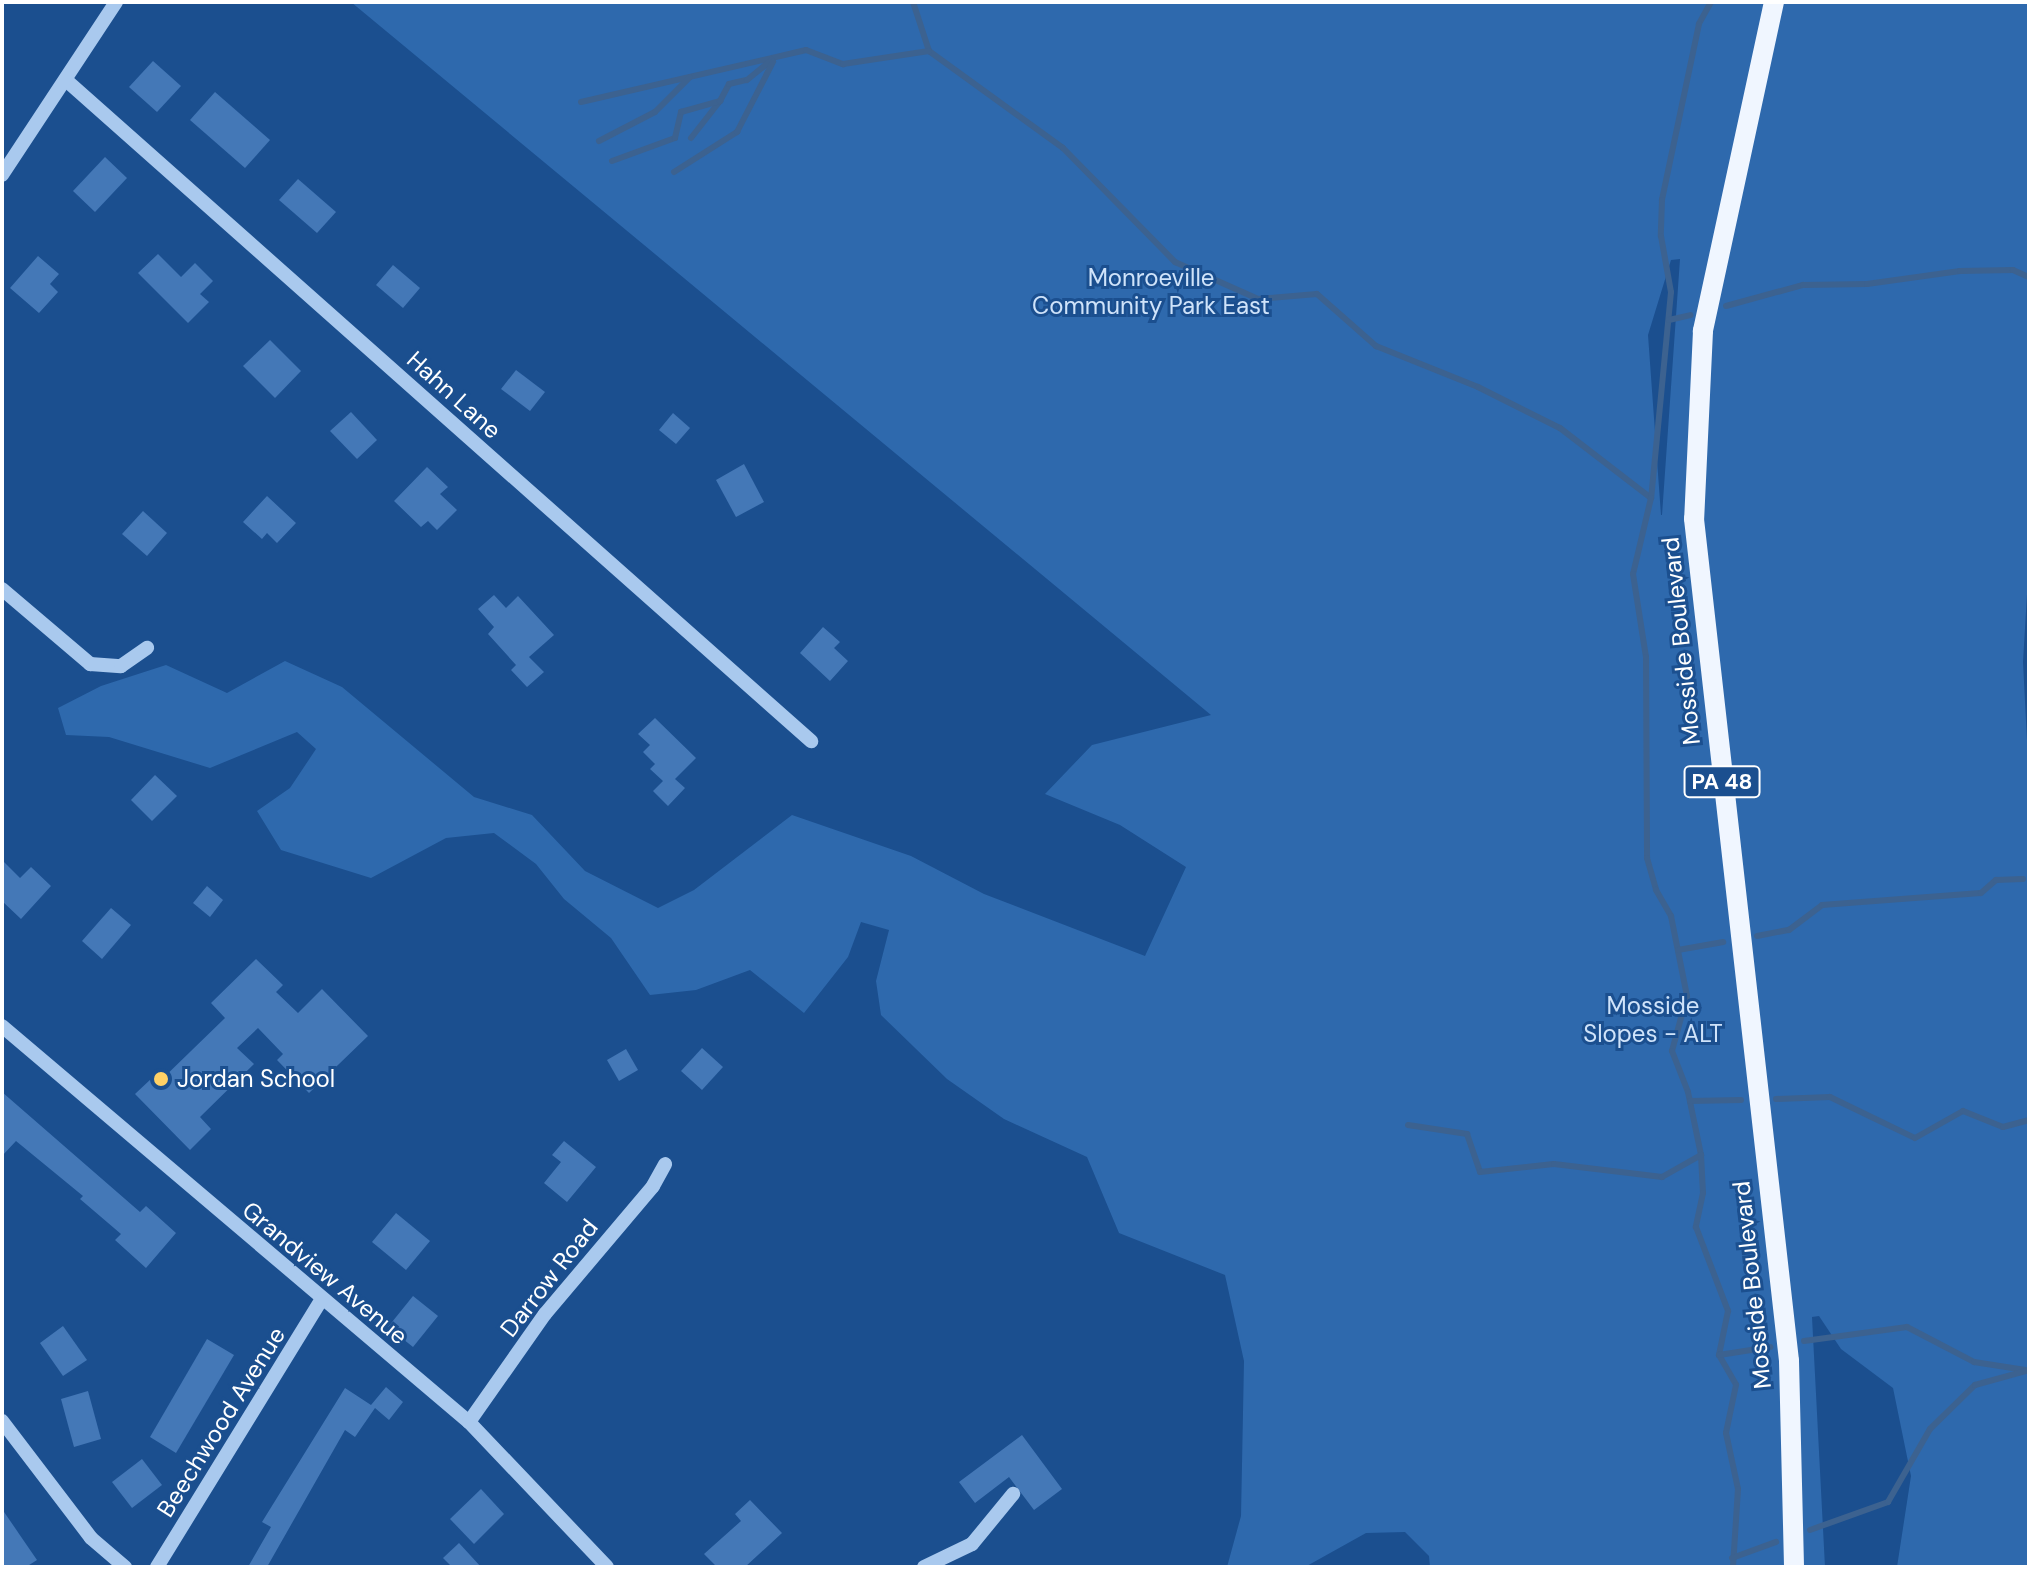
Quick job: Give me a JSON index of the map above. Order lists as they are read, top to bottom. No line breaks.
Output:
{"streets":{"main road":["Mosside Boulevard","PA 48"],"street":["Hahn Lane","Grandview Avenue","Darrow Road","Beechwood Avenue"]},"crossings":[["Grandview Avenue","Darrow Road"],["Grandview Avenue","Beechwood Avenue"]],"parks":["Monroeville Community Park East","Mosside Slopes - ALT"],"places":["Jordan School"]}
